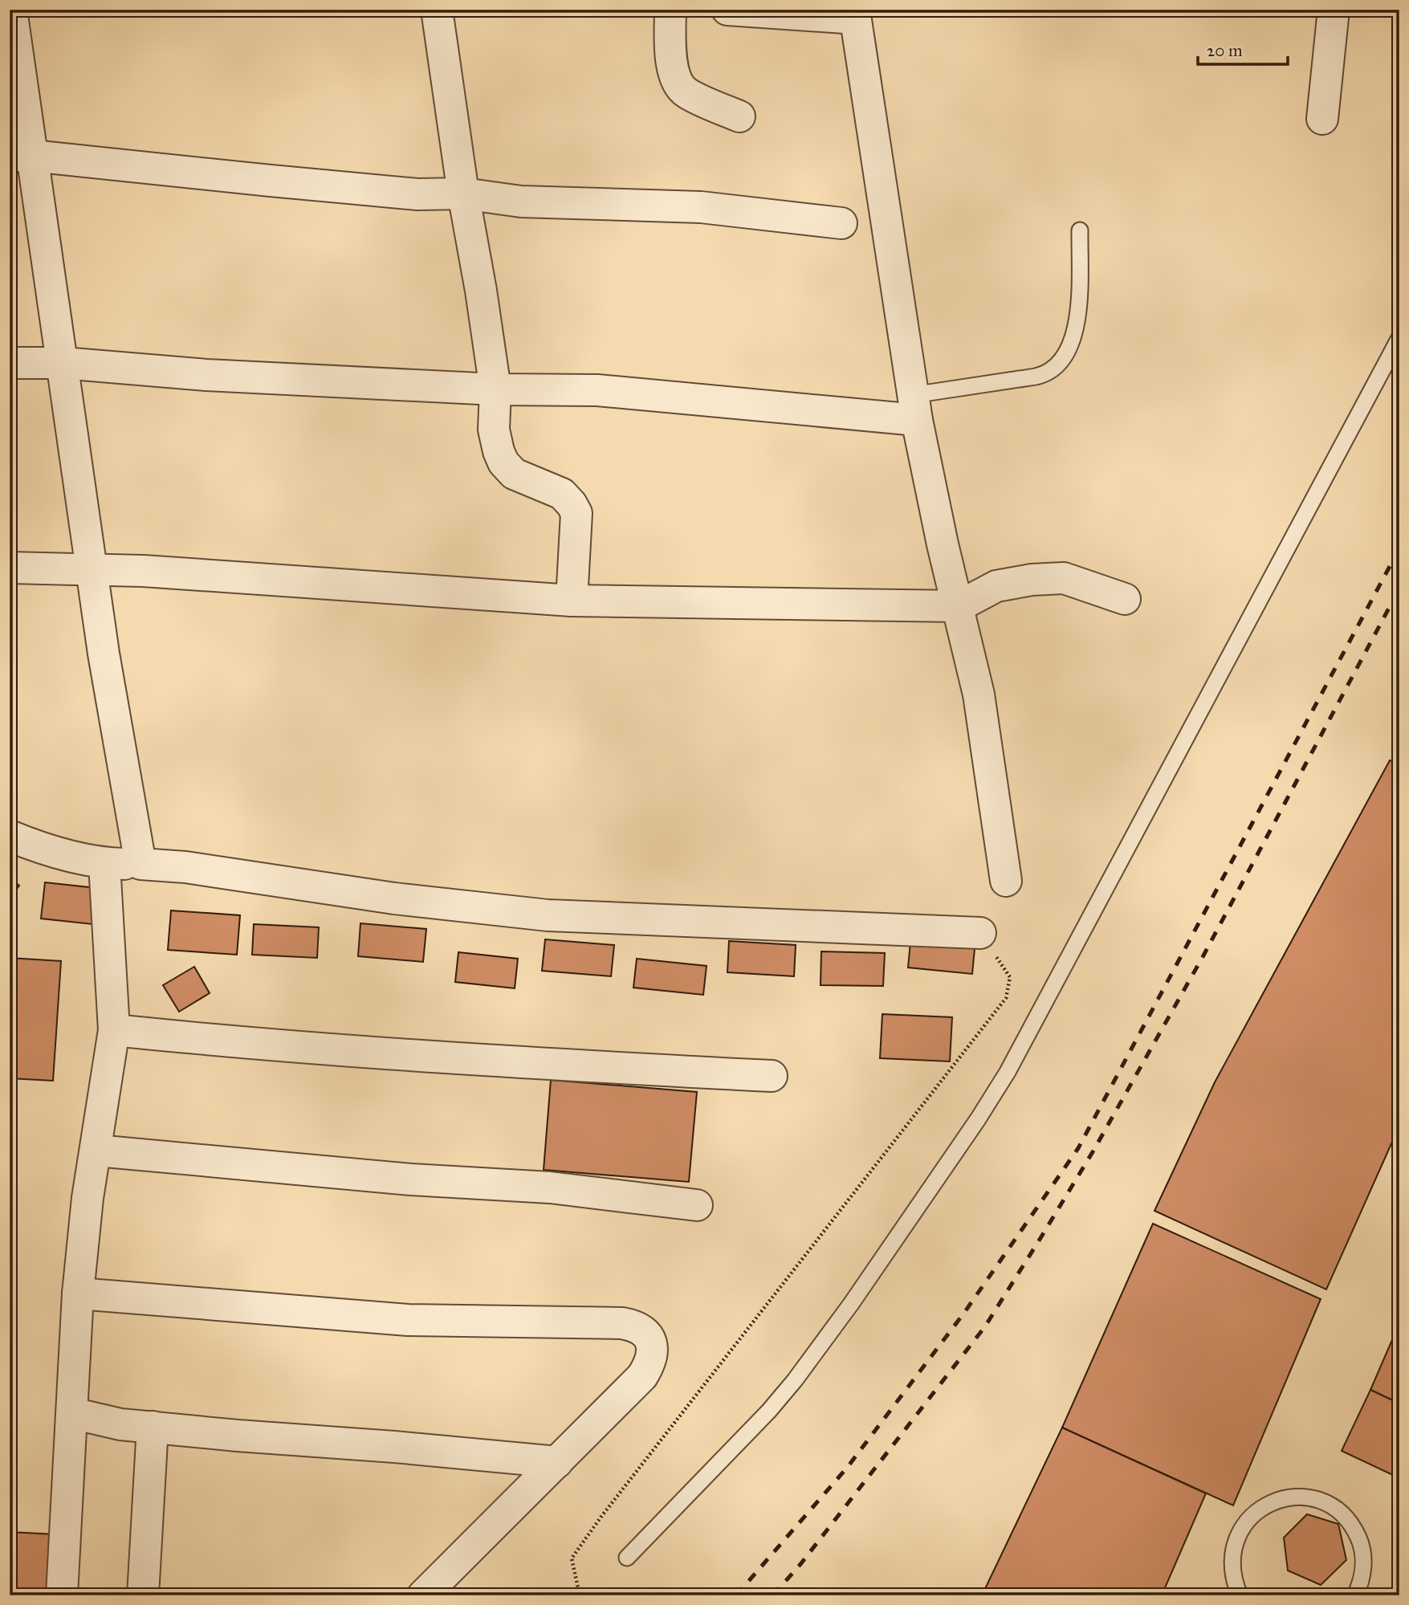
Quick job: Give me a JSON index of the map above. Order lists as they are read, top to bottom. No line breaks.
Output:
{"scale_bar":"20 m"}
